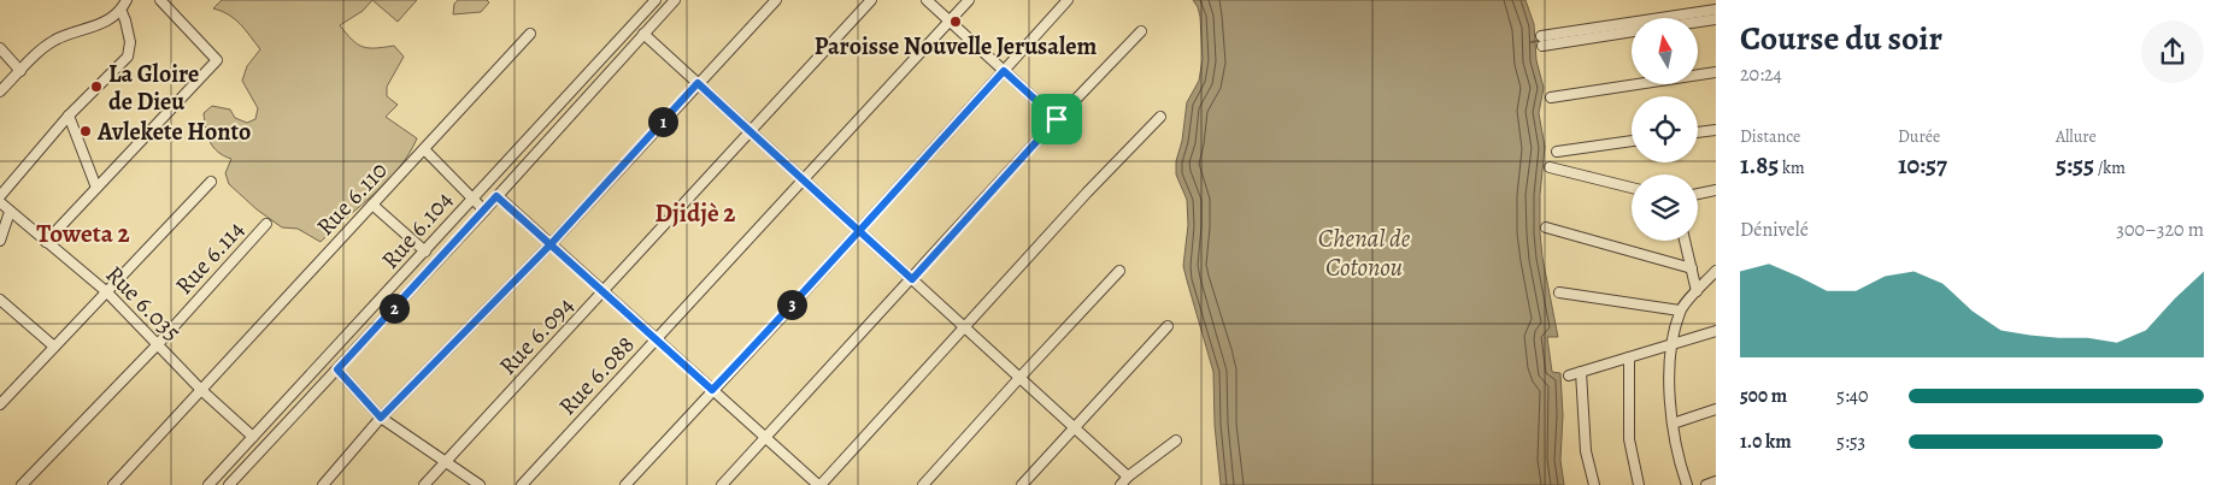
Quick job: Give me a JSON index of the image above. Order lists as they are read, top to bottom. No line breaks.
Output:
{"streets":{"street":["Rue 6.110","Rue 6.104","Rue 6.114","Rue 6.035","Rue 6.094","Rue 6.088"]},"crossings":[["Rue 6.110","Rue 6.035"],["Rue 6.104","Rue 6.035"],["Rue 6.114","Rue 6.035"]],"districts":["Djidjè 2","Toweta 2"],"water":["Chenal de Cotonou"],"places":["Paroisse Nouvelle Jerusalem","La Gloire de Dieu","Avlekete Honto"],"north":"top","page":{"heading":["Course du soir","20:24"],"stats":[["Distance","1.85 km"],["Durée","10:57"],["Allure","5:55 /km"]],"pins":["1","3","2"],"chart":["Dénivelé","300–320 m"],"list":[{"name":"500 m","note":"5:40"},{"name":"1.0 km","note":"5:53"}]}}
